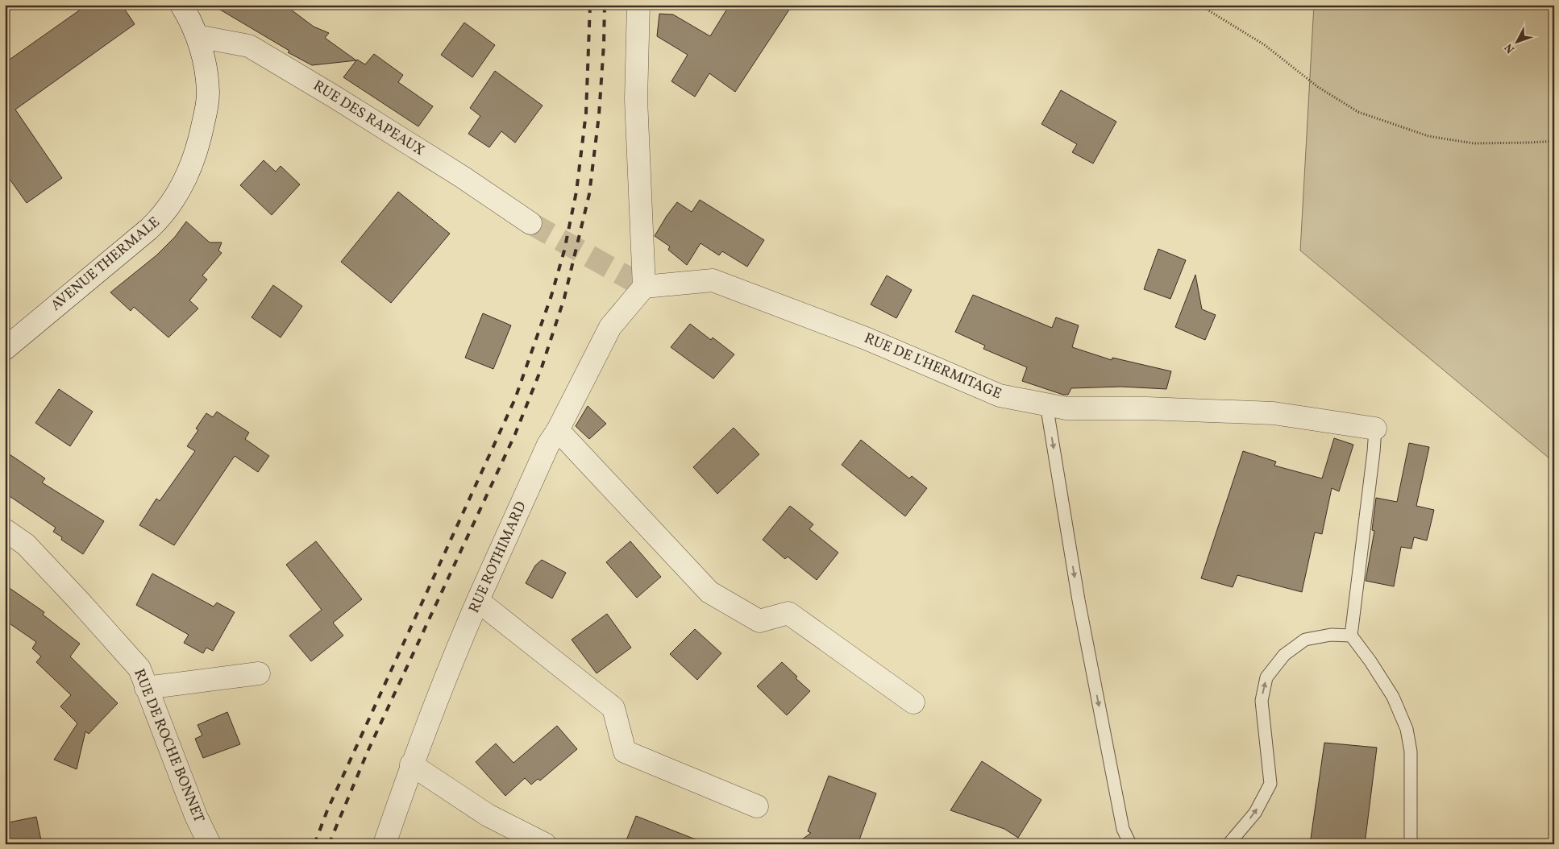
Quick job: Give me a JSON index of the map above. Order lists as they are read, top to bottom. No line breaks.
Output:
{"streets":{"street":["RUE DES RAPEAUX","AVENUE THERMALE","RUE DE L'HERMITAGE","RUE ROTHIMARD","RUE DE ROCHE BONNET"]},"crossings":[["RUE DES RAPEAUX","AVENUE THERMALE"],["RUE DE L'HERMITAGE","RUE ROTHIMARD"]],"north":"bottom left"}
